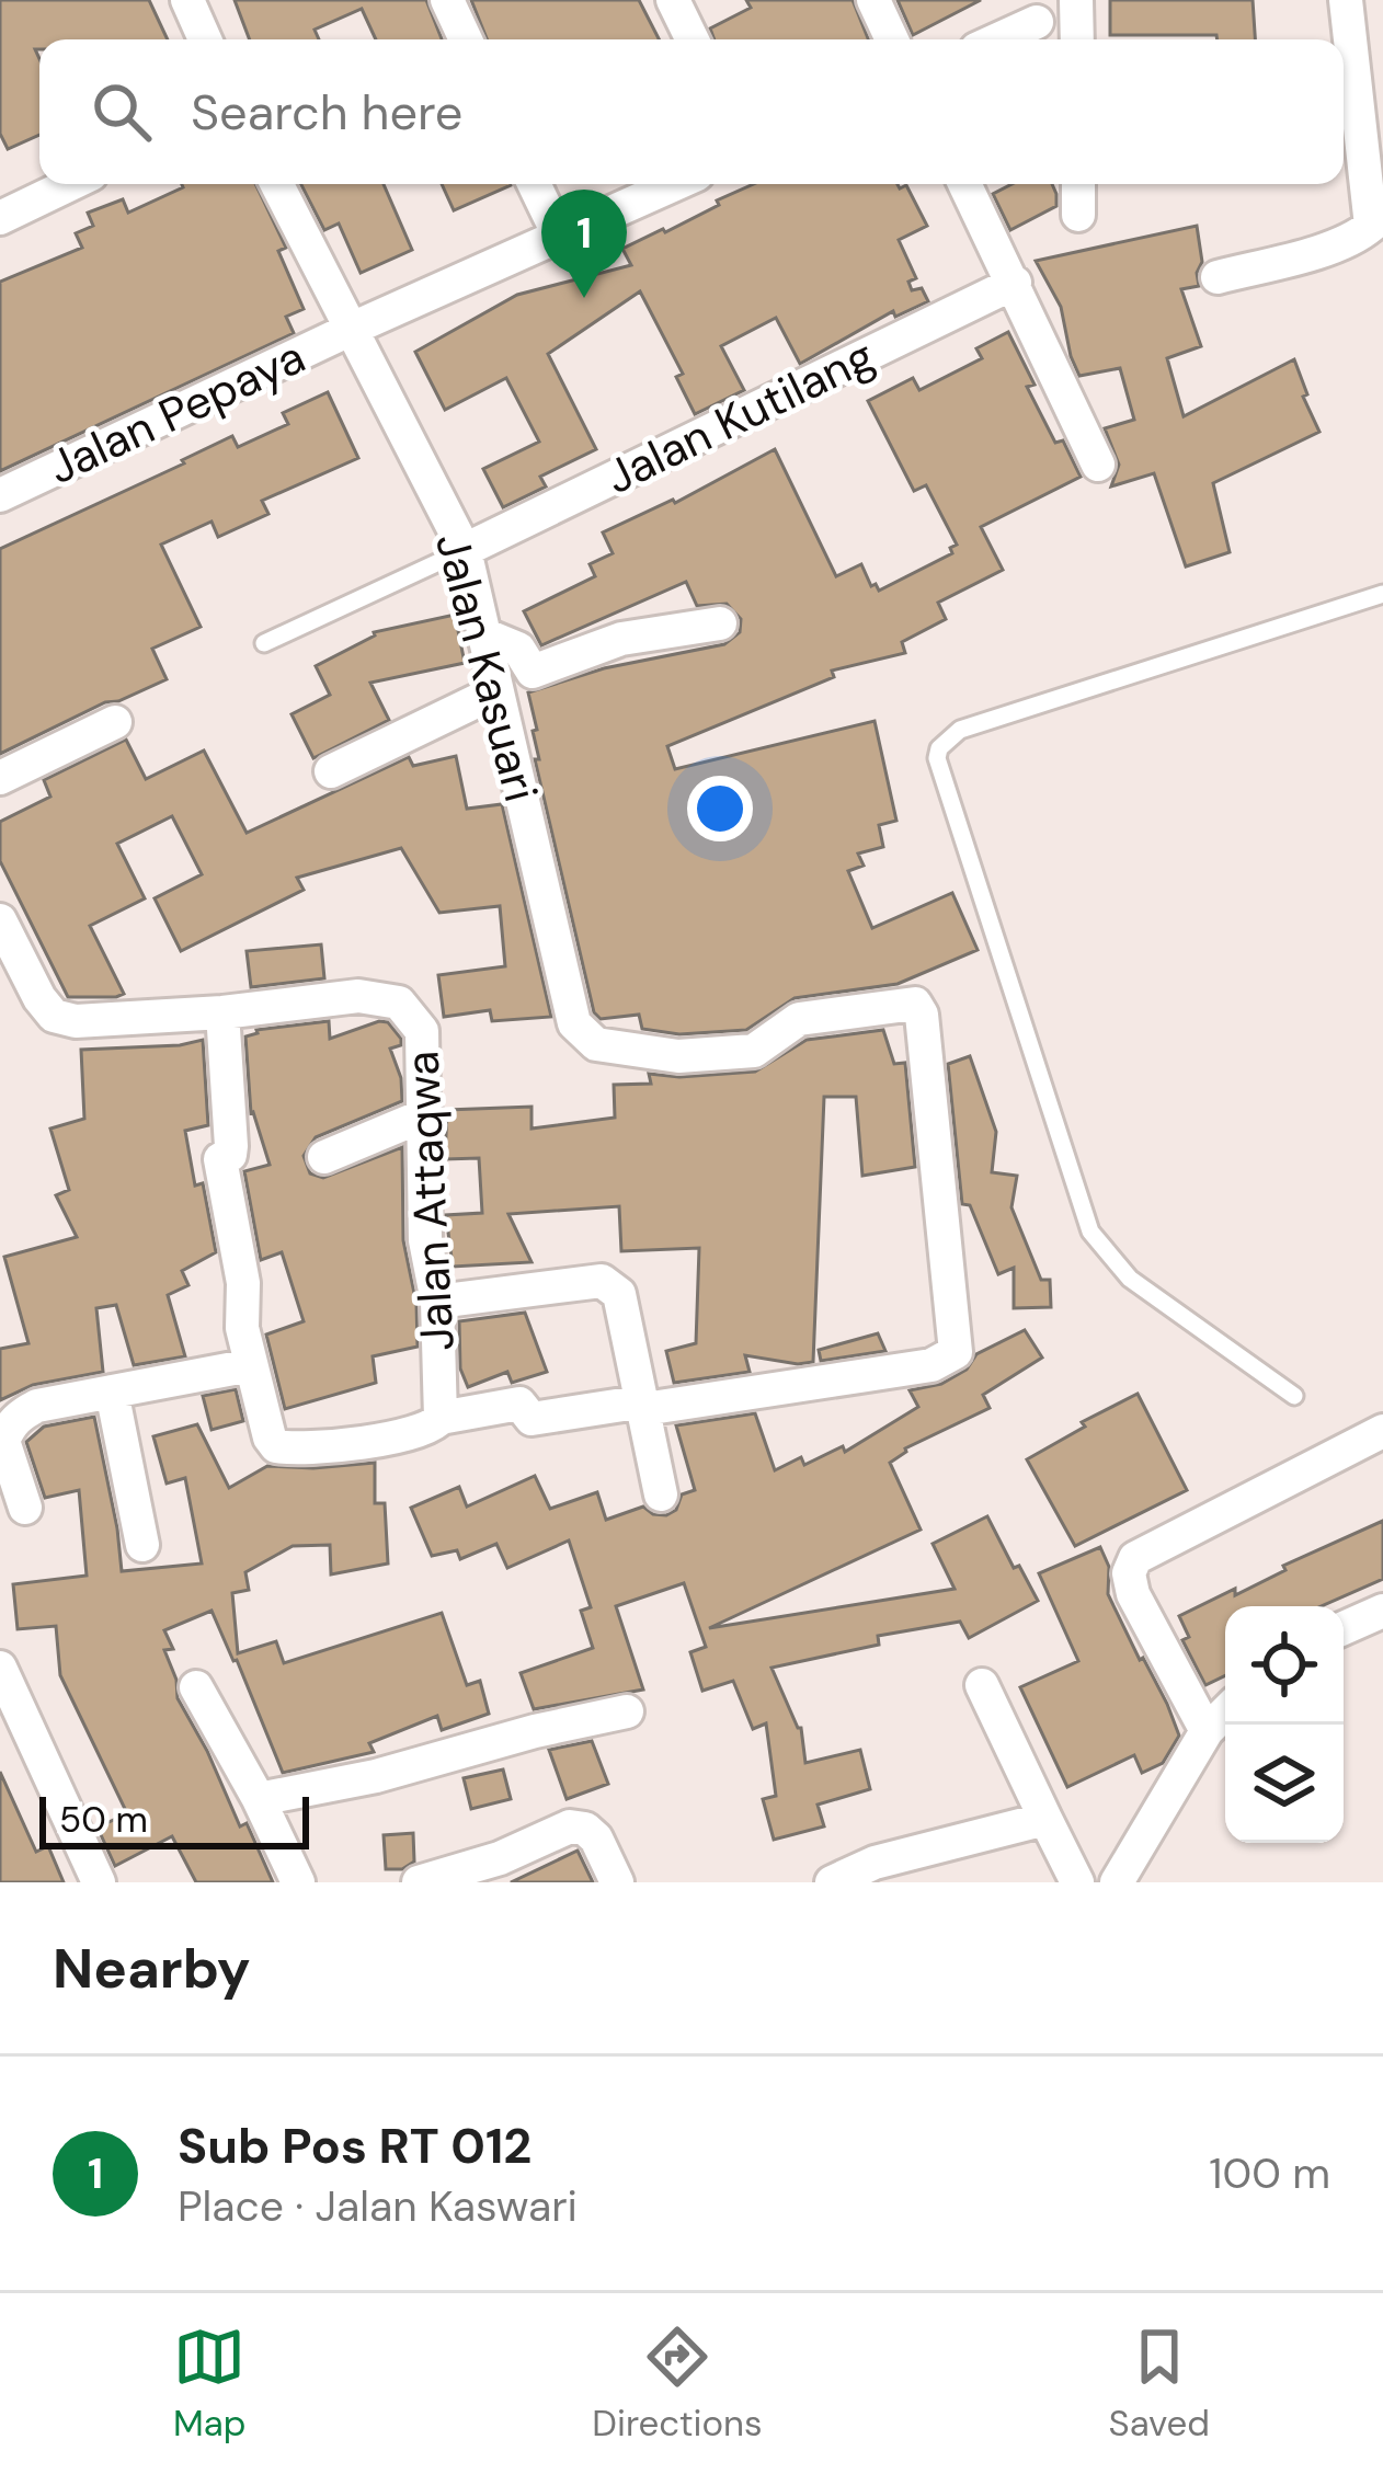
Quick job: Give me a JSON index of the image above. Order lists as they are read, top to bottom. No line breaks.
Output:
{"streets":{"street":["Jalan Pepaya","Jalan Kutilang","Jalan Kasuari","Jalan Attaqwa"]},"crossings":[["Jalan Pepaya","Jalan Kasuari"],["Jalan Kutilang","Jalan Kasuari"]],"scale_bar":"50 m","page":{"search":"Search here","pins":"1","scale":"50 m","heading":"Nearby","list":[{"mark":"1","name":"Sub Pos RT 012","note":"Place · Jalan Kaswari","value":"100 m"}],"nav":["Map","Directions","Saved"]}}
